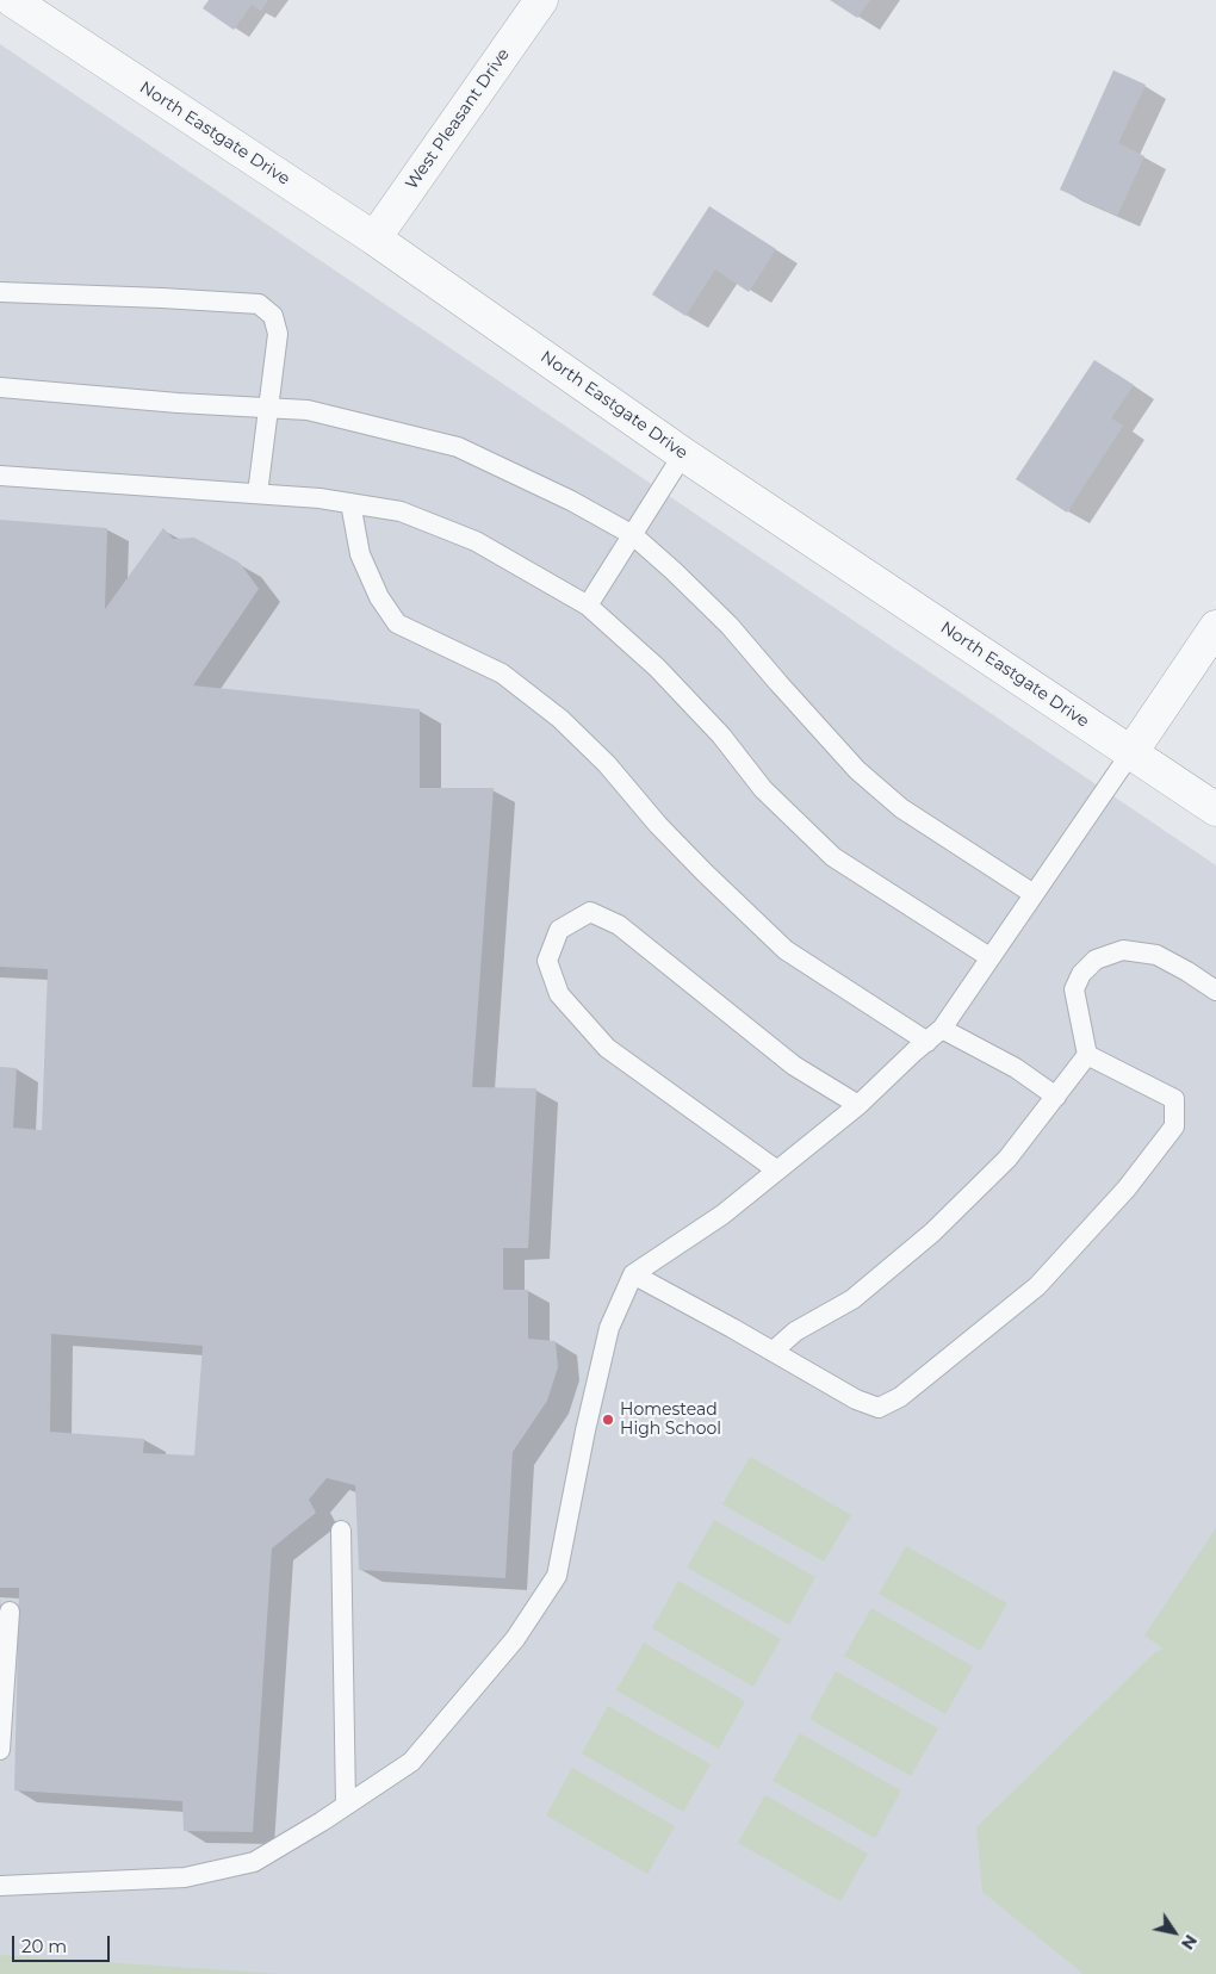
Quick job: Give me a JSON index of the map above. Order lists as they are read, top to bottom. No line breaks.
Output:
{"streets":{"street":["West Pleasant Drive","North Eastgate Drive"]},"crossings":[["West Pleasant Drive","North Eastgate Drive"]],"places":["Homestead High School"],"scale_bar":"20 m","north":"bottom right"}
